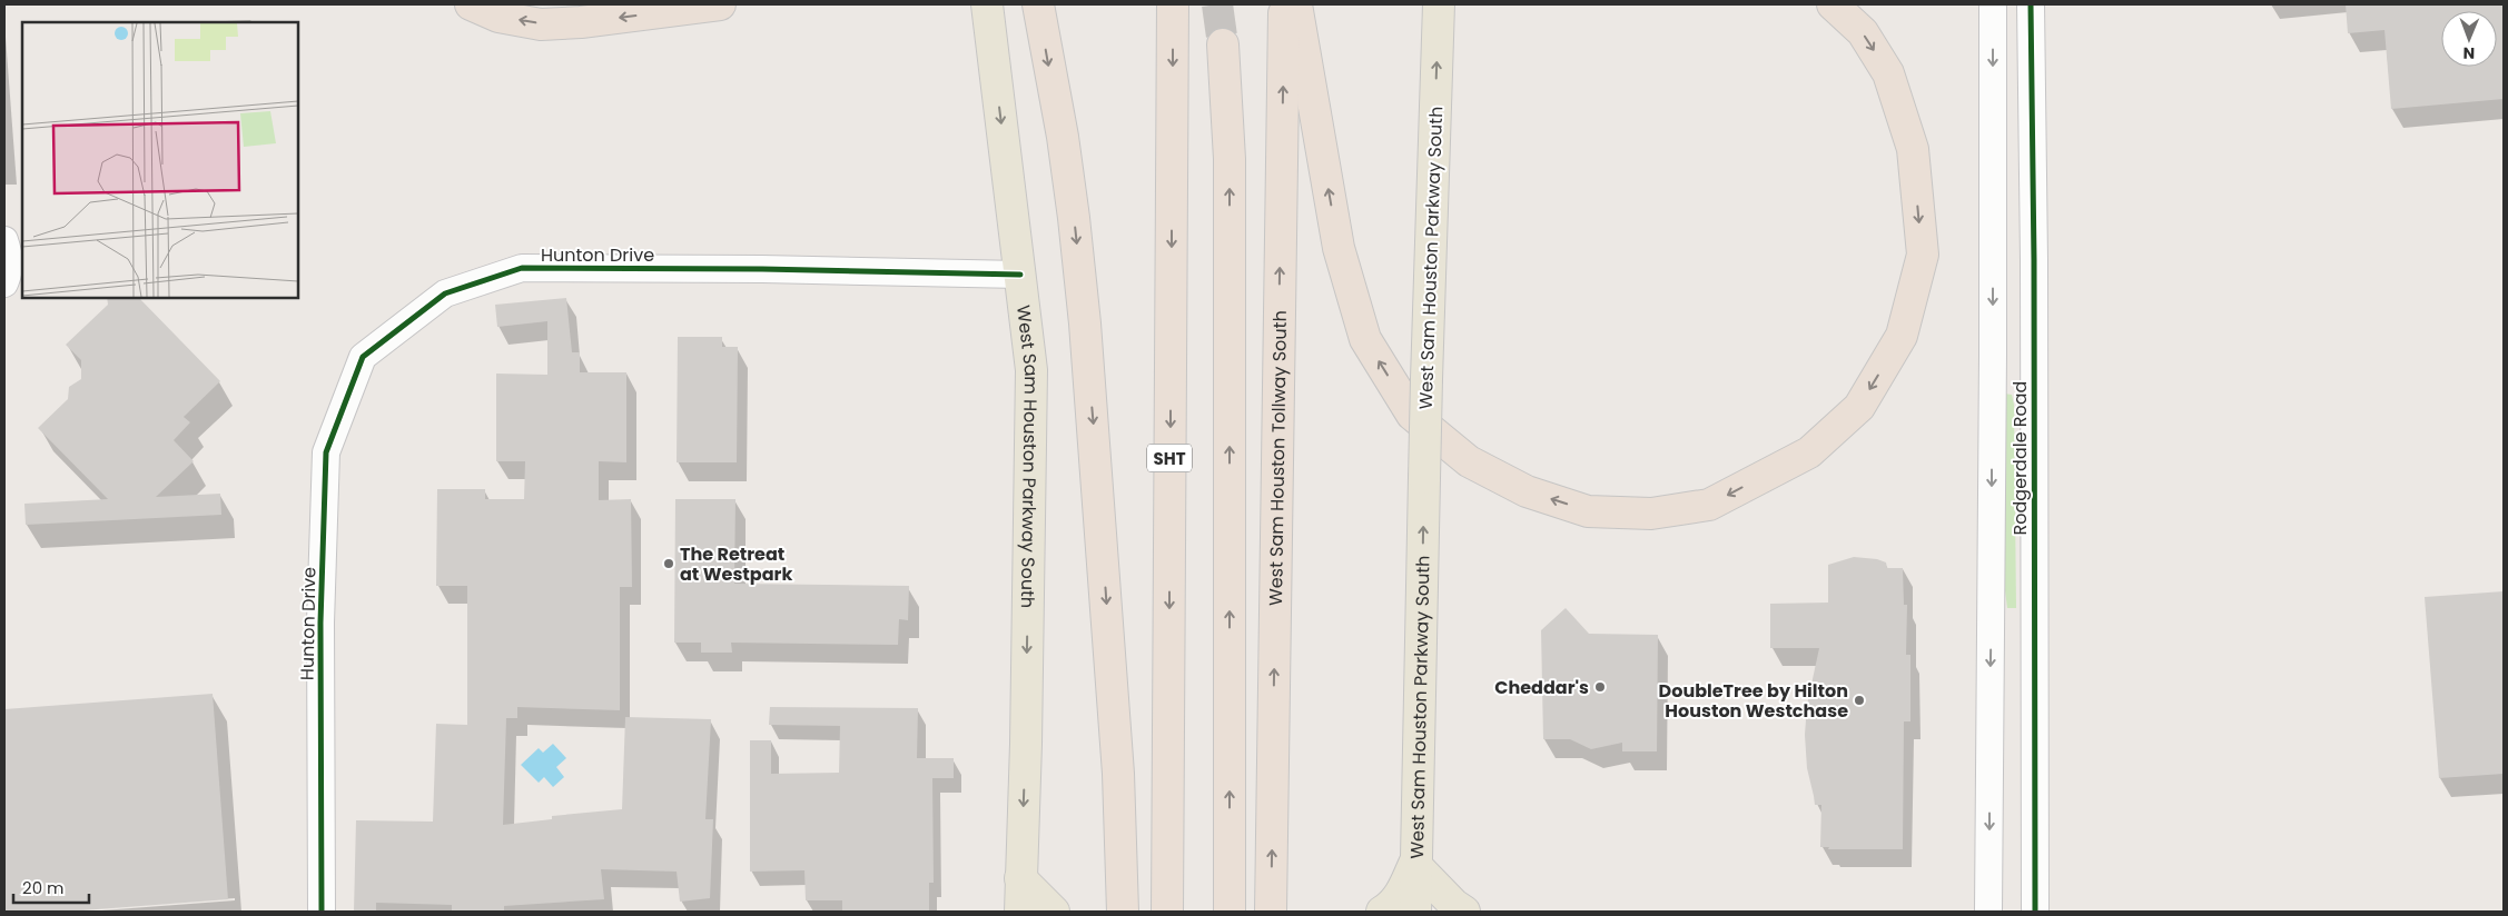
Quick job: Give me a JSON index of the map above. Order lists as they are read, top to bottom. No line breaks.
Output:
{"streets":{"highway":["SHT","West Sam Houston Tollway South"],"main road":["West Sam Houston Parkway South"],"street":["Hunton Drive","Rodgerdale Road"]},"crossings":[["Hunton Drive","West Sam Houston Parkway South"]],"places":["The Retreat at Westpark","Cheddar's","DoubleTree by Hilton Houston Westchase"],"scale_bar":"20 m","north":"bottom"}
